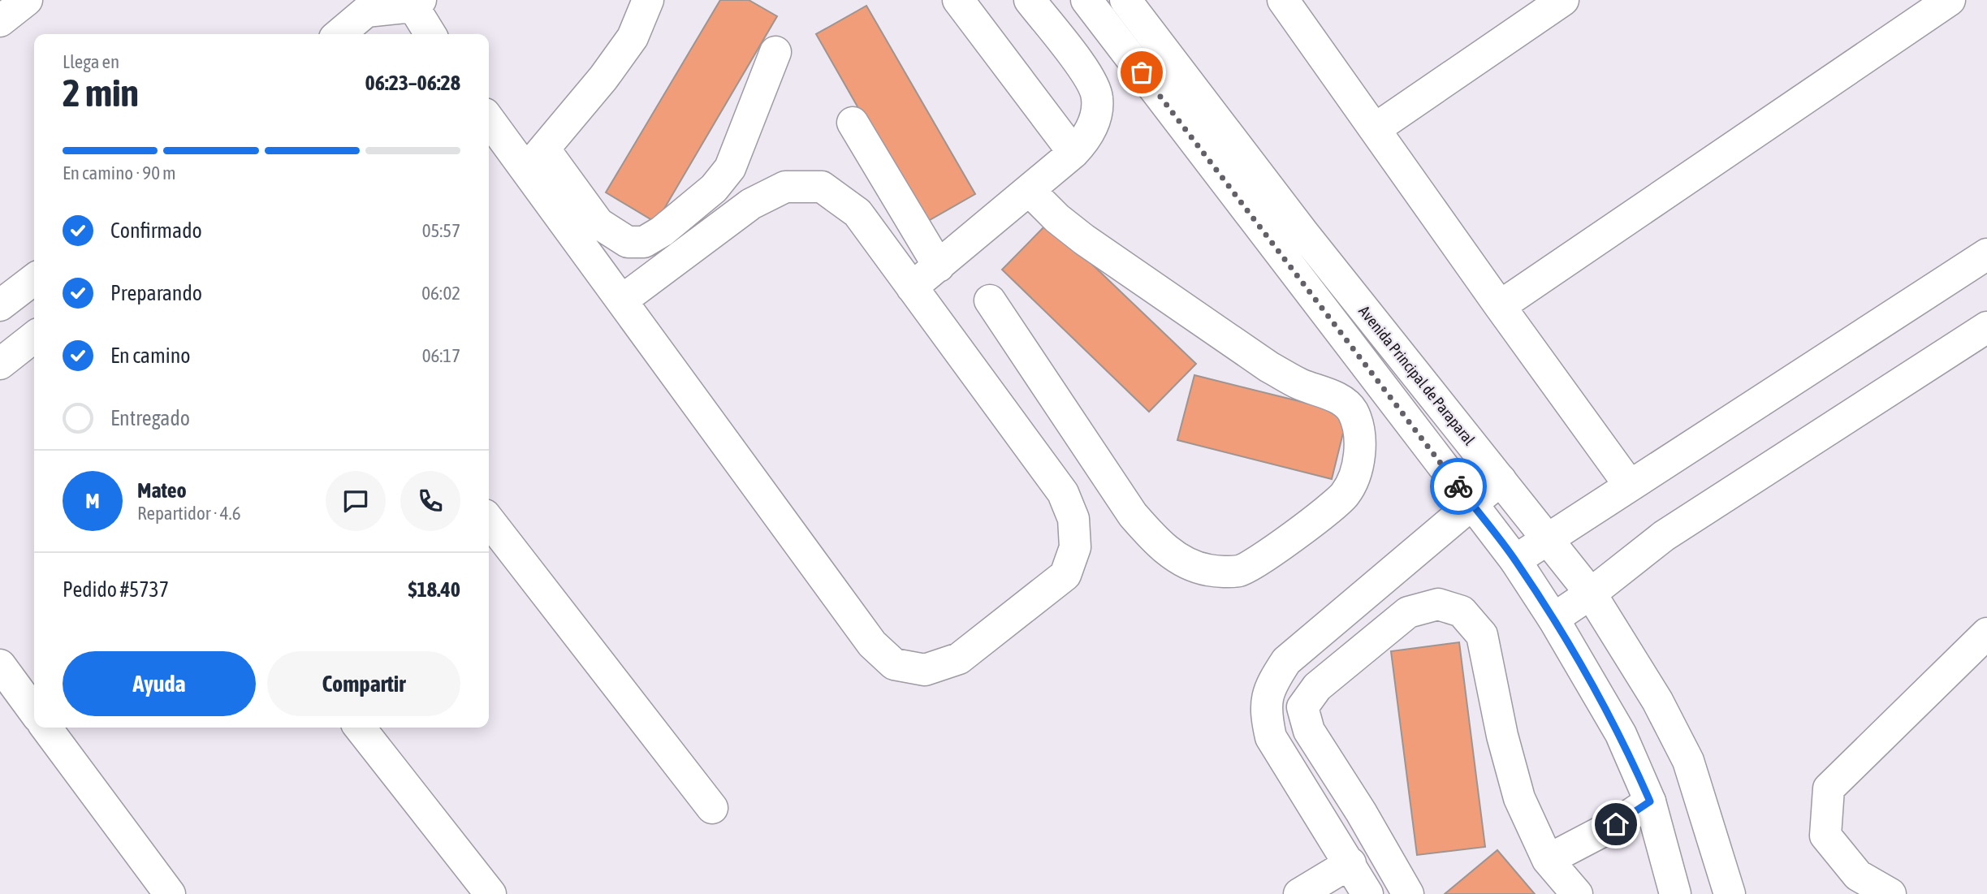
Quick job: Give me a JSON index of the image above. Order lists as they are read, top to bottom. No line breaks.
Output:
{"streets":{"street":["Avenida Principal de Paraparal"]},"page":{"heading":["2 min","Llega en","06:23–06:28"],"panel":["Mateo","Repartidor · 4.6","Pedido #5737","$18.40"],"bar":"En camino · 90 m","list":[["Confirmado","05:57"],["Preparando","06:02"],["En camino","06:17"],"Entregado"],"round":"M","buttons":["Ayuda","Compartir"]}}
